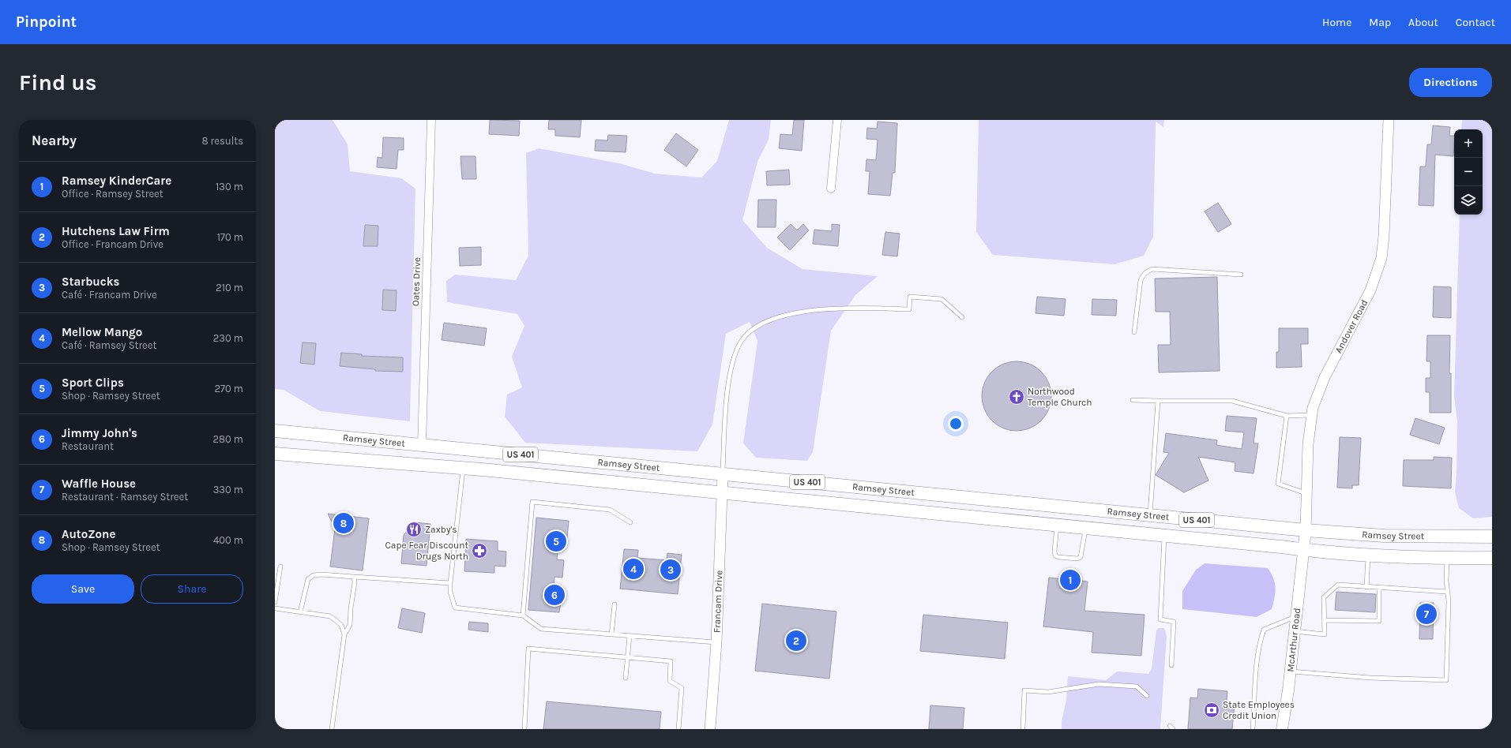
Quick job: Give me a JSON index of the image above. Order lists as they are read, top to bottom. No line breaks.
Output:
{"streets":{"main road":["Ramsey Street","US 401","McArthur Road"],"street":["Oates Drive","Andover Road","Francam Drive"]},"crossings":[["Oates Drive","Ramsey Street"],["Andover Road","Ramsey Street"],["Andover Road","McArthur Road"],["Ramsey Street","Francam Drive"],["Ramsey Street","McArthur Road"]],"places":{"church":["Northwood Temple Church"],"restaurant":["Zaxby's"],"pharmacy":["Cape Fear Discount Drugs North"],"bank":["State Employees Credit Union"]},"page":{"header":"Pinpoint","nav":["Home","Map","About","Contact"],"buttons":["Directions",["Save","Share"]],"title":"Find us","heading":["Nearby","8 results"],"map_buttons":["+","−"],"list":[{"mark":"1","name":"Ramsey KinderCare","note":"Office · Ramsey Street","value":"130 m"},{"mark":"2","name":"Hutchens Law Firm","note":"Office · Francam Drive","value":"170 m"},{"mark":"3","name":"Starbucks","note":"Café · Francam Drive","value":"210 m"},{"mark":"4","name":"Mellow Mango","note":"Café · Ramsey Street","value":"230 m"},{"mark":"5","name":"Sport Clips","note":"Shop · Ramsey Street","value":"270 m"},{"mark":"6","name":"Jimmy John's","note":"Restaurant","value":"280 m"},{"mark":"7","name":"Waffle House","note":"Restaurant · Ramsey Street","value":"330 m"},{"mark":"8","name":"AutoZone","note":"Shop · Ramsey Street","value":"400 m"}],"pins":["8","5","4","3","1","6","7","2"]}}
